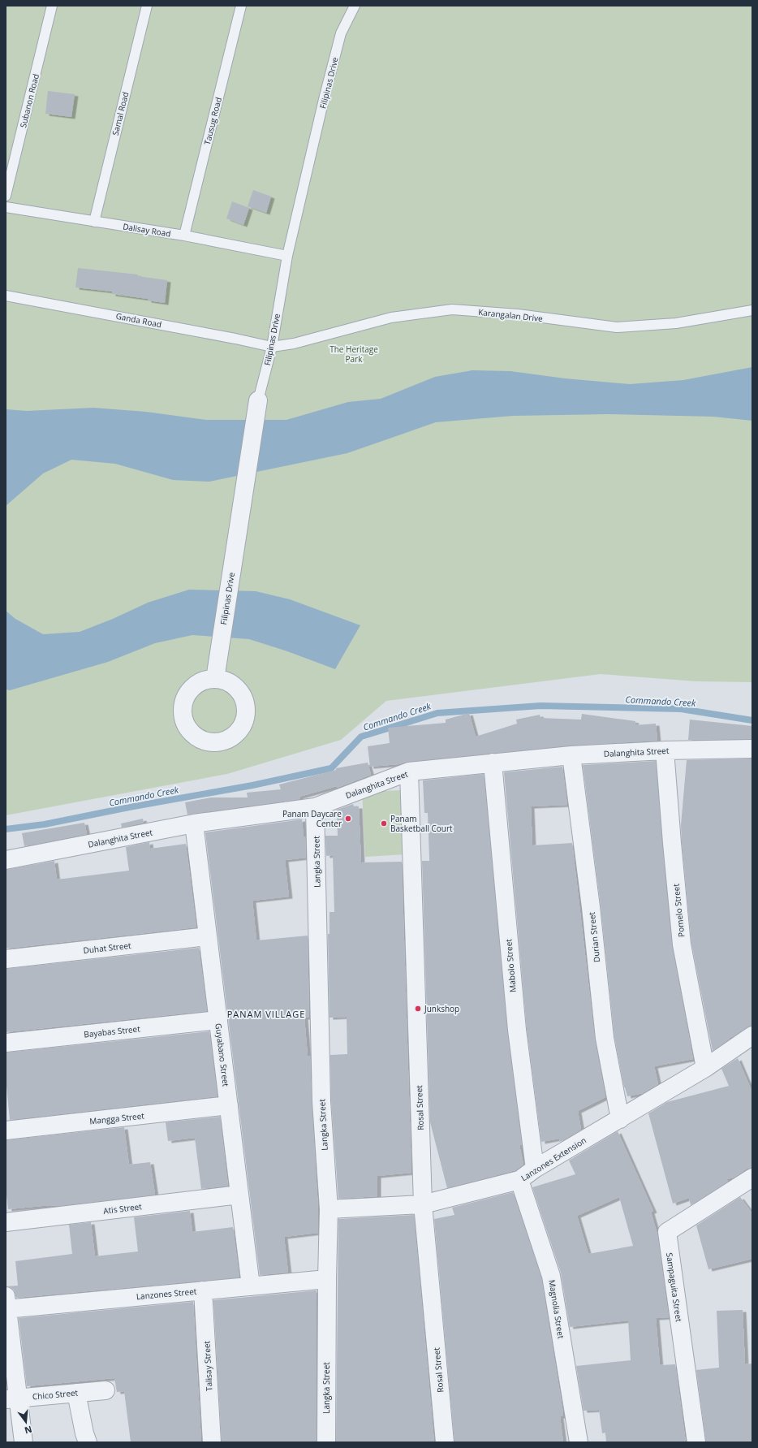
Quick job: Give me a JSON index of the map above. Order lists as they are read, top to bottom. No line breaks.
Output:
{"streets":{"street":["Filipinas Drive","Dalanghita Street","Langka Street","Pomelo Street","Durian Street","Duhat Street","Mabolo Street","Bayabas Street","Guyabano Street","Rosal Street","Mangga Street","Lanzones Extension","Atis Street","Sampaguita Street","Lanzones Street","Magnolia Street","Talisay Street","Chico Street"],"lane":["Subanon Road","Samal Road","Tausug Road","Dalisay Road","Karangalan Drive","Ganda Road"]},"crossings":[["Filipinas Drive","Dalisay Road"],["Filipinas Drive","Karangalan Drive"],["Filipinas Drive","Ganda Road"],["Samal Road","Dalisay Road"],["Tausug Road","Dalisay Road"],["Karangalan Drive","Ganda Road"],["Dalanghita Street","Langka Street"],["Dalanghita Street","Pomelo Street"],["Dalanghita Street","Durian Street"],["Dalanghita Street","Mabolo Street"],["Dalanghita Street","Guyabano Street"],["Dalanghita Street","Rosal Street"],["Langka Street","Lanzones Extension"],["Langka Street","Lanzones Street"],["Pomelo Street","Lanzones Extension"],["Durian Street","Lanzones Extension"],["Duhat Street","Guyabano Street"],["Mabolo Street","Lanzones Extension"],["Bayabas Street","Guyabano Street"],["Guyabano Street","Mangga Street"],["Guyabano Street","Atis Street"],["Guyabano Street","Lanzones Street"],["Rosal Street","Lanzones Extension"],["Lanzones Extension","Magnolia Street"],["Lanzones Street","Talisay Street"]],"districts":["PANAM VILLAGE"],"water":["Commando Creek"],"parks":["The Heritage Park"],"places":["Panam Daycare Center","Panam Basketball Court","Junkshop"],"north":"bottom"}
